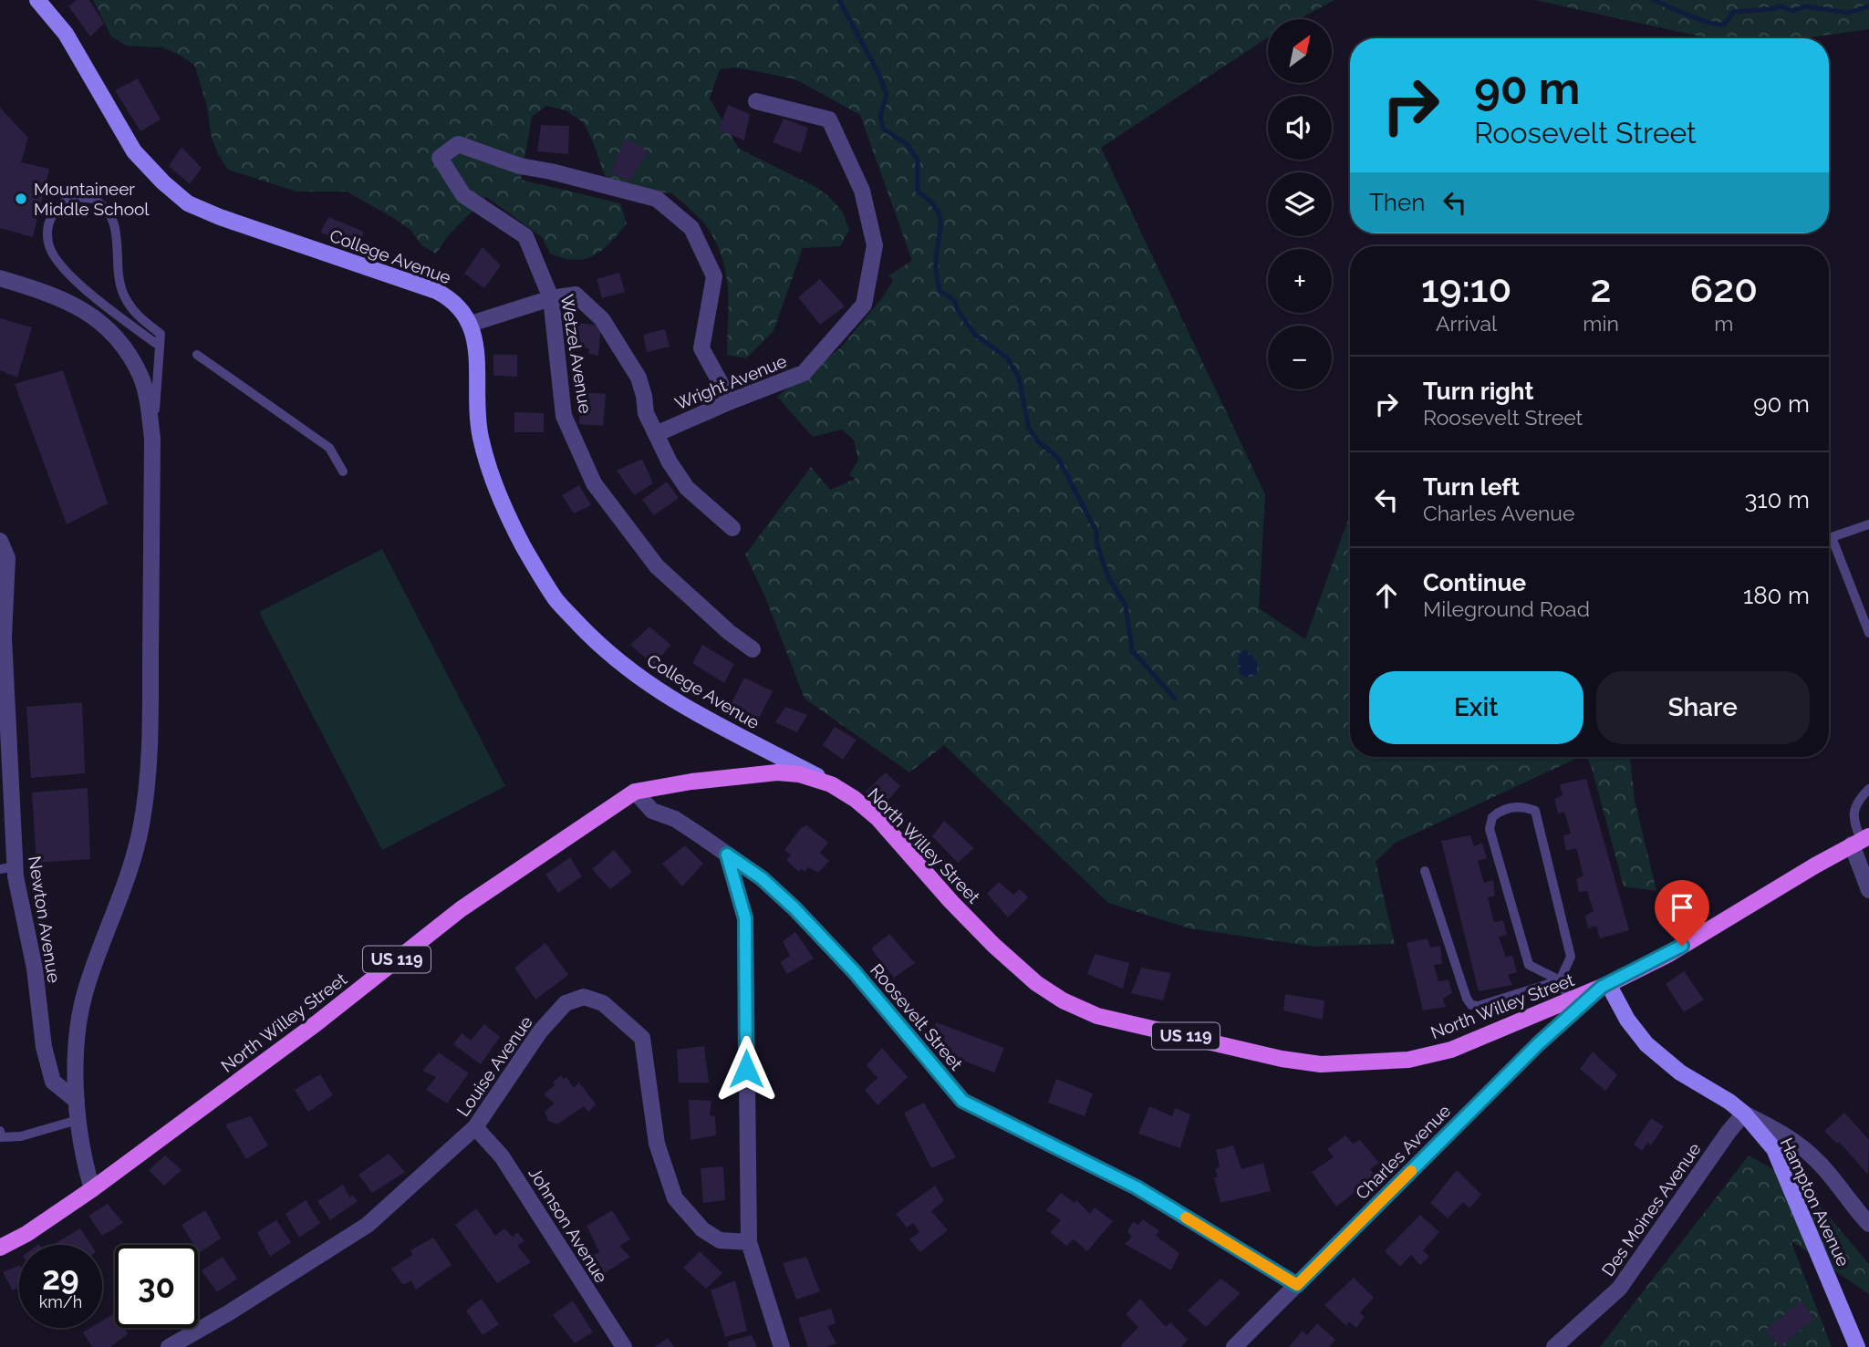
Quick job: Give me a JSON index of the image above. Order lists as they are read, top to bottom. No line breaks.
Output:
{"streets":{"main road":["North Willey Street","US 119"],"street":["College Avenue","Wetzel Avenue","Wright Avenue","Newton Avenue","Roosevelt Street","Louise Avenue","Charles Avenue","Hampton Avenue","Des Moines Avenue","Johnson Avenue"]},"crossings":[["College Avenue","North Willey Street"],["Wetzel Avenue","Wright Avenue"],["North Willey Street","US 119"],["North Willey Street","Roosevelt Street"],["North Willey Street","Charles Avenue"],["North Willey Street","Hampton Avenue"],["US 119","Charles Avenue"],["US 119","Hampton Avenue"],["Roosevelt Street","Charles Avenue"],["Louise Avenue","Johnson Avenue"],["Charles Avenue","Hampton Avenue"],["Hampton Avenue","Des Moines Avenue"]],"places":["Mountaineer Middle School"],"north":"top right","page":{"map_buttons":["+","−"],"turn":["90 m","Roosevelt Street"],"then":"Then","eta":["19:10","Arrival","2","min","620","m"],"list":[{"name":"Turn right","note":"Roosevelt Street","value":"90 m"},{"name":"Turn left","note":"Charles Avenue","value":"310 m"},{"name":"Continue","note":"Mileground Road","value":"180 m"}],"buttons":["Exit","Share"],"speed":"29 km/h","limit":"30"}}
